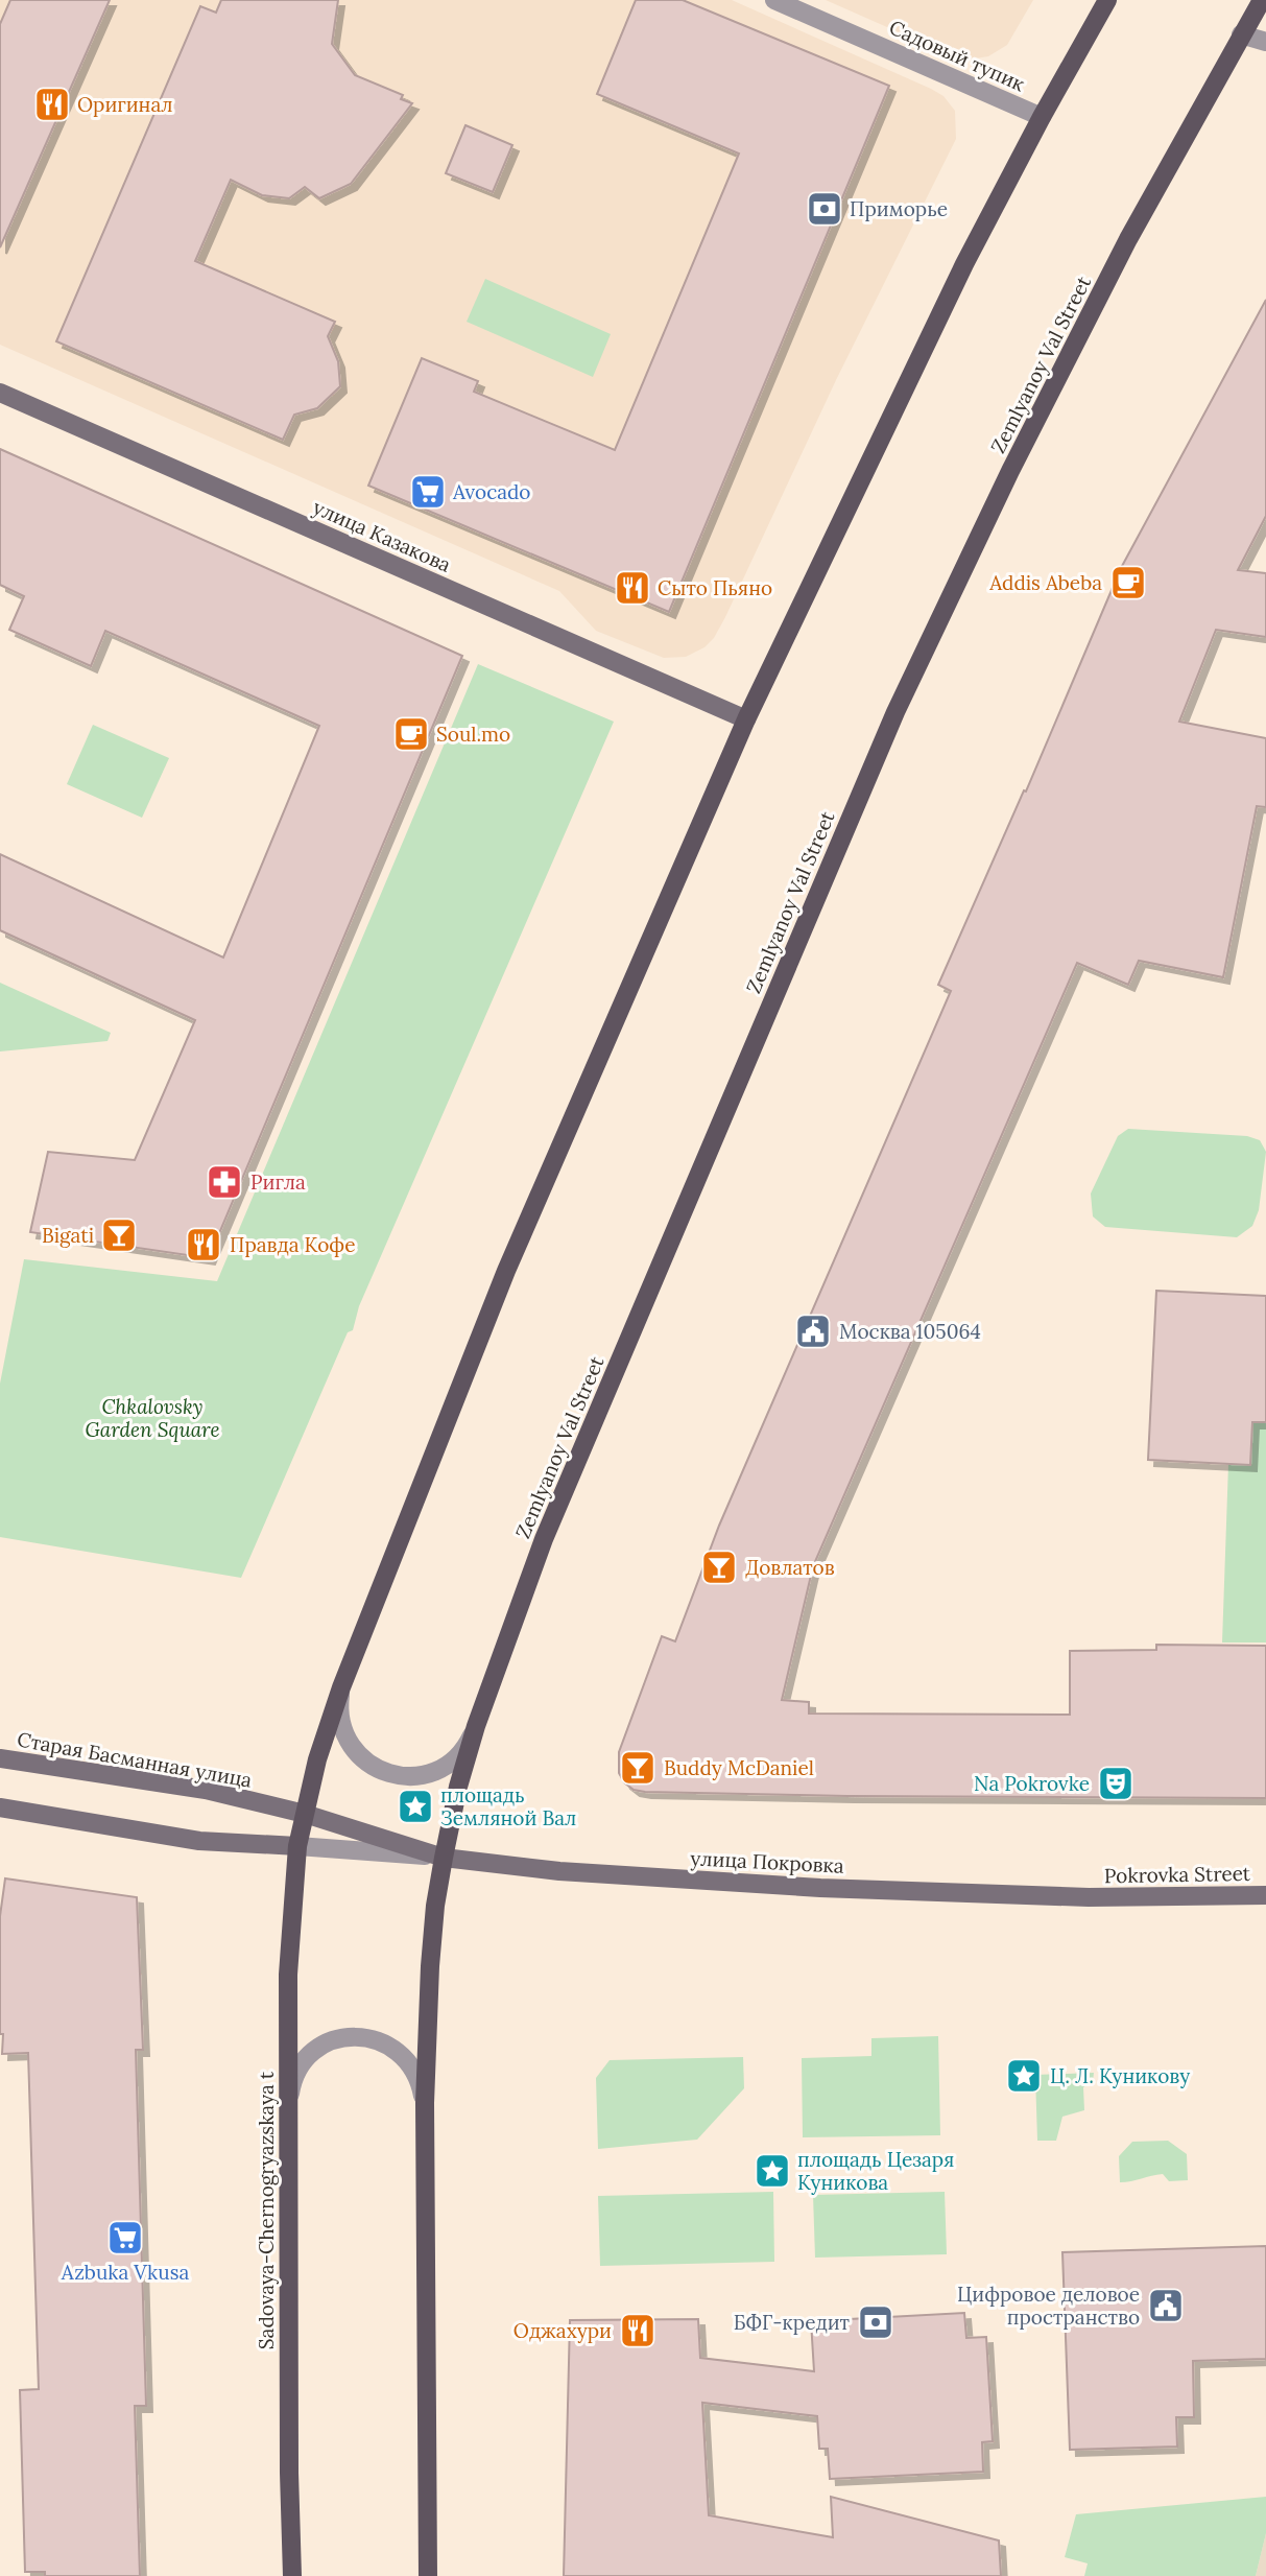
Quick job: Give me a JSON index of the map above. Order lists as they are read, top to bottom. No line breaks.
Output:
{"streets":{"main road":["Zemlyanoy Val Street","улица Казакова","Старая Басманная улица","улица Покровка","Sadovaya-Chernogryazskaya t"],"street":["Садовый тупик"]},"crossings":[["Zemlyanoy Val Street","Старая Басманная улица"],["Zemlyanoy Val Street","улица Покровка"],["Старая Басманная улица","улица Покровка"]],"parks":["Chkalovsky Garden Square"],"places":{"restaurant":["Оригинал","Сыто Пьяно","Правда Кофе","Оджахури"],"bank":["Приморье","БФГ-кредит"],"supermarket":["Avocado","Azbuka Vkusa"],"cafe":["Addis Abeba","Soul.mo"],"pharmacy":["Ригла"],"bar":["Bigati","Довлатов","Buddy McDaniel"],"public building":["Москва 105064","Цифровое деловое пространство"],"theatre":["Na Pokrovke"],"place":["площадь Земляной Вал","Ц. Л. Куникову","площадь Цезаря Куникова"]}}
